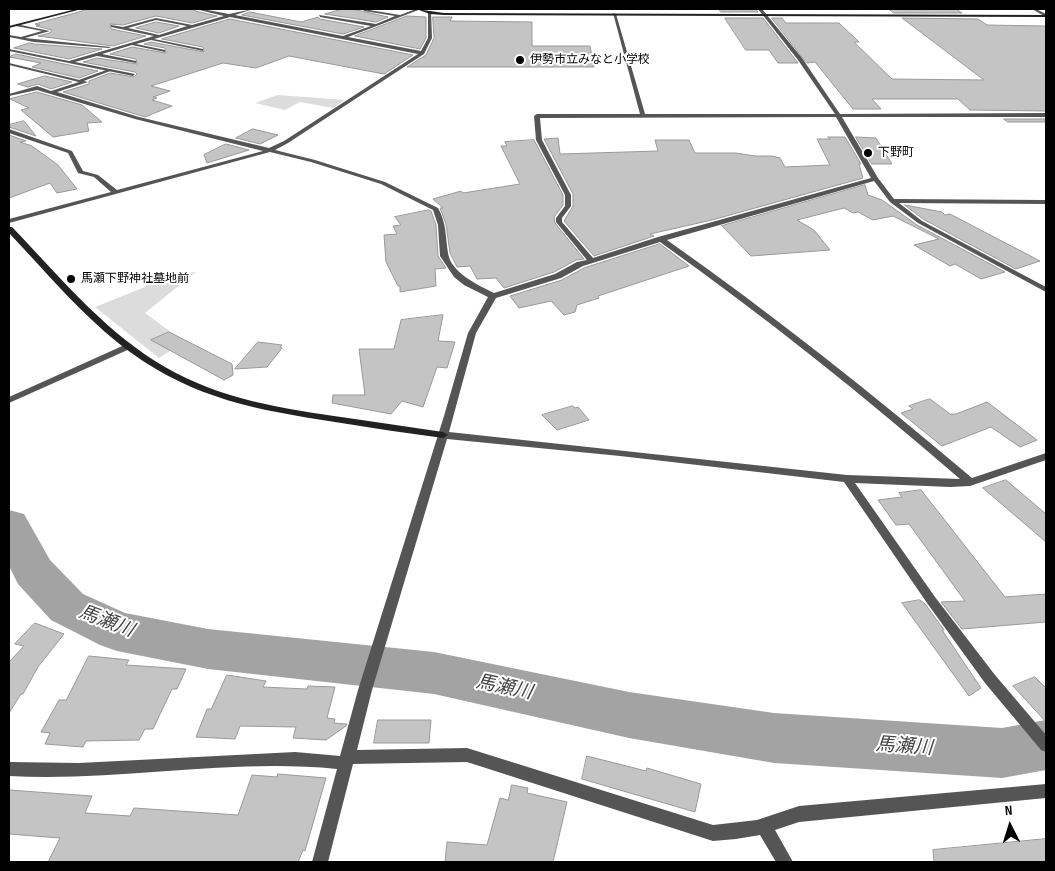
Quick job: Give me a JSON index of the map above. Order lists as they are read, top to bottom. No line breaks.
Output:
{"water":["馬瀬川"],"places":["伊勢市立みなと小学校","下野町","馬瀬下野神社墓地前"],"north":"top"}
